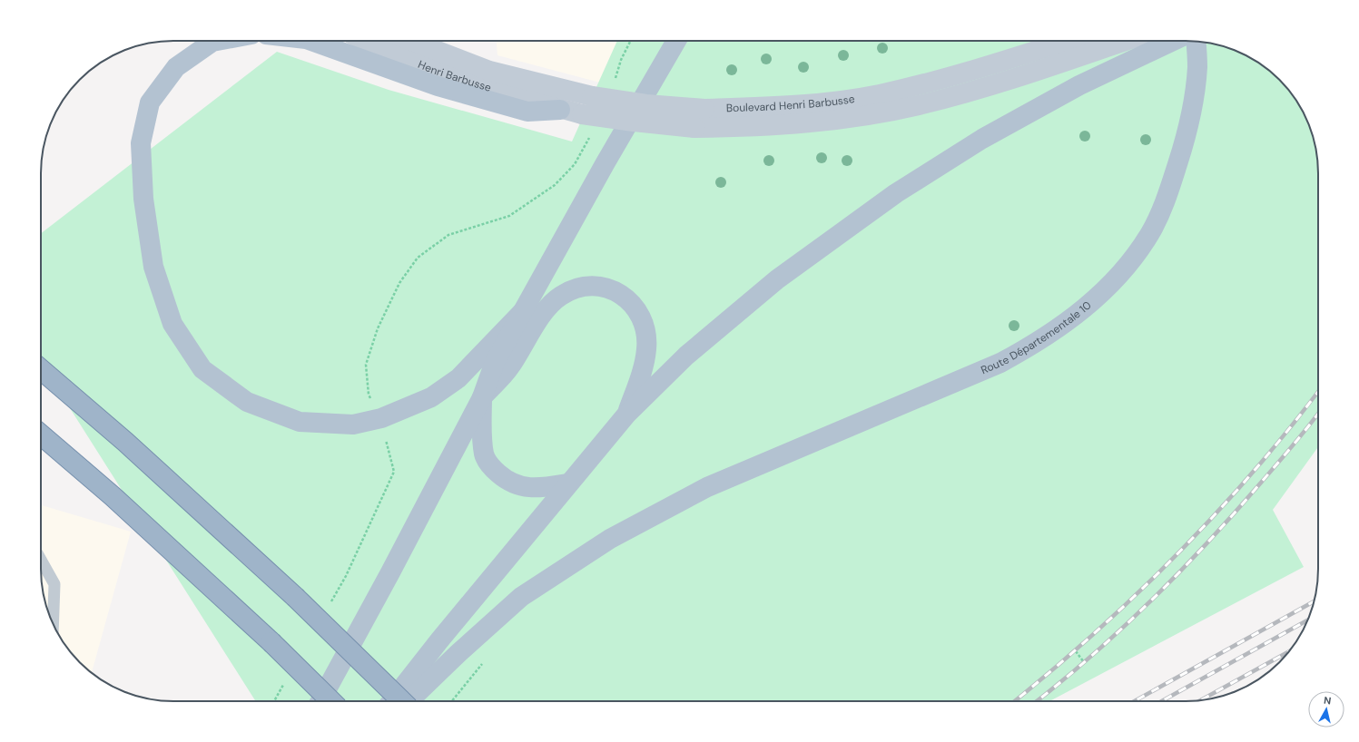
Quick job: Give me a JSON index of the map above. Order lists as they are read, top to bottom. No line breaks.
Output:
{"streets":{"main road":["Henri Barbusse","Boulevard Henri Barbusse","Route Départementale 10"]},"crossings":[["Henri Barbusse","Boulevard Henri Barbusse"]],"north":"top"}
